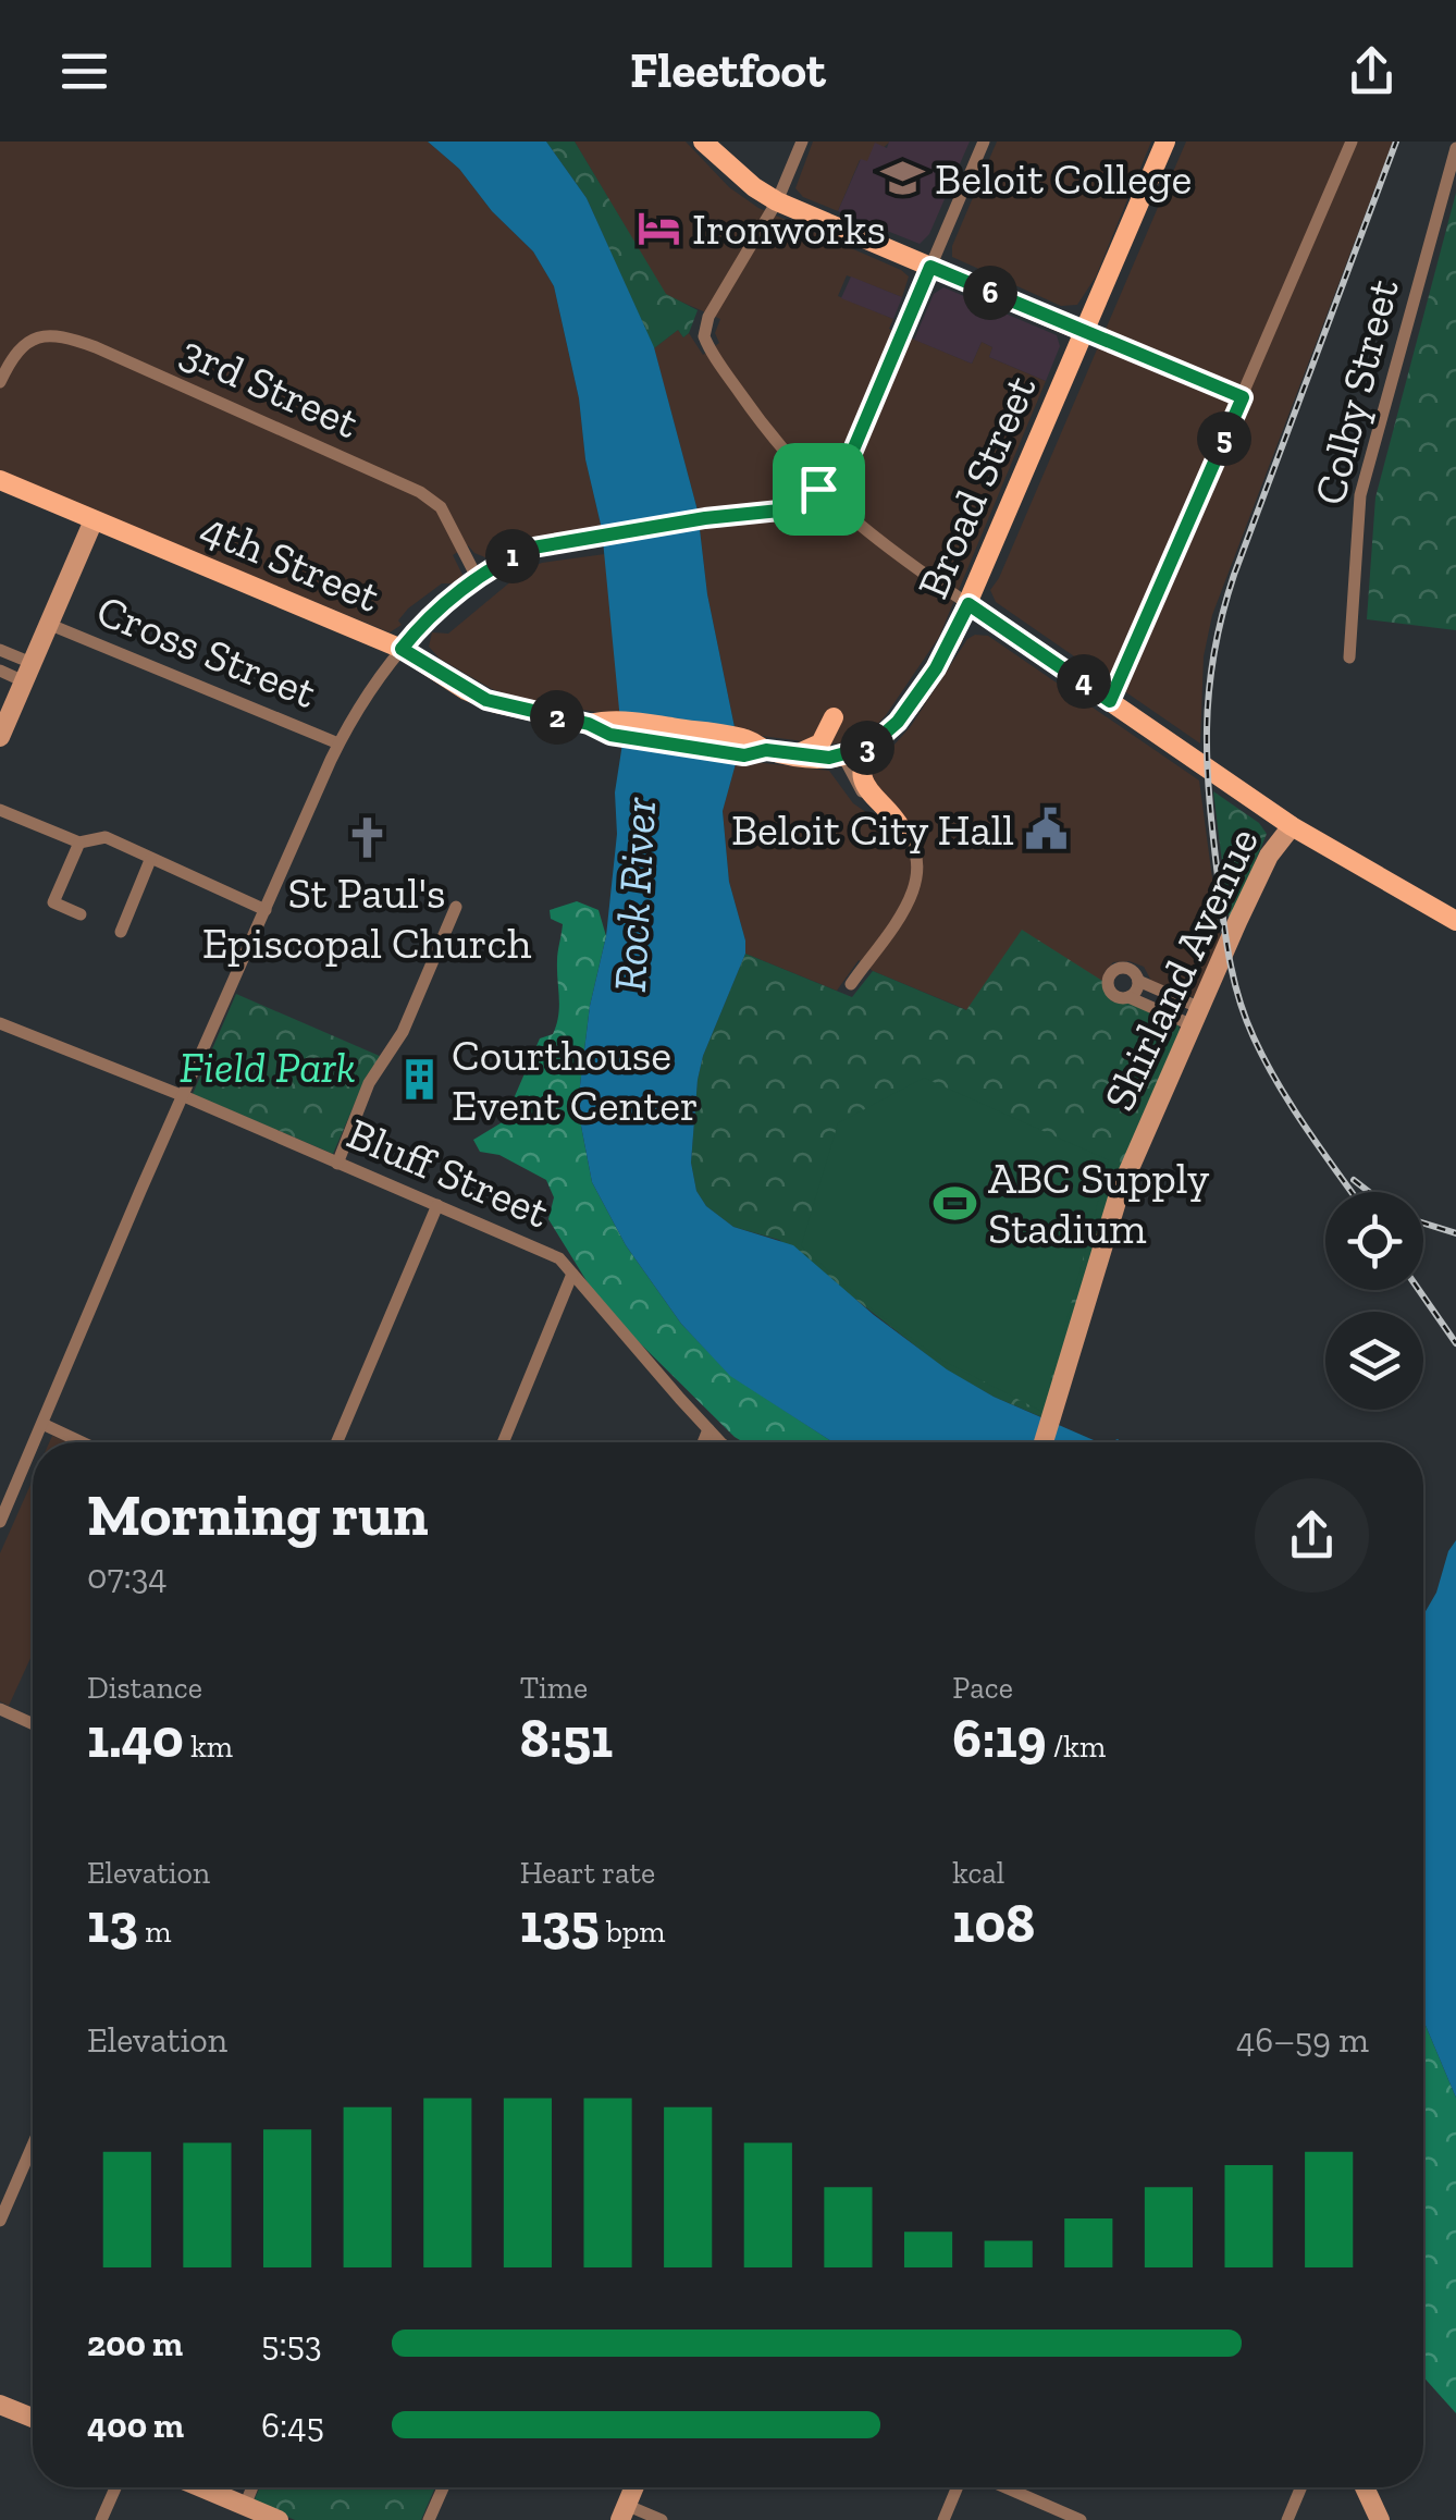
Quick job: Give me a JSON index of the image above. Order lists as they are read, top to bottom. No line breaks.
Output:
{"streets":{"main road":["Broad Street","4th Street"],"street":["3rd Street","Colby Street","Cross Street","Shirland Avenue","Bluff Street"]},"crossings":[["Broad Street","4th Street"]],"water":["Rock River"],"parks":["Field Park"],"places":{"school or university":["Beloit College"],"hotel":["Ironworks"],"public building":["Beloit City Hall"],"church":["St Paul's Episcopal Church"],"building":["Courthouse Event Center"],"sports":["ABC Supply Stadium"]},"page":{"header":"Fleetfoot","pins":["6","5","1","4","2","3"],"heading":["Morning run","07:34"],"stats":[["Distance","1.40 km"],["Time","8:51"],["Pace","6:19 /km"],["Elevation","13 m"],["Heart rate","135 bpm"],["kcal","108"]],"chart":["Elevation","46–59 m"],"list":[{"name":"200 m","note":"5:53"},{"name":"400 m","note":"6:45"}]}}
